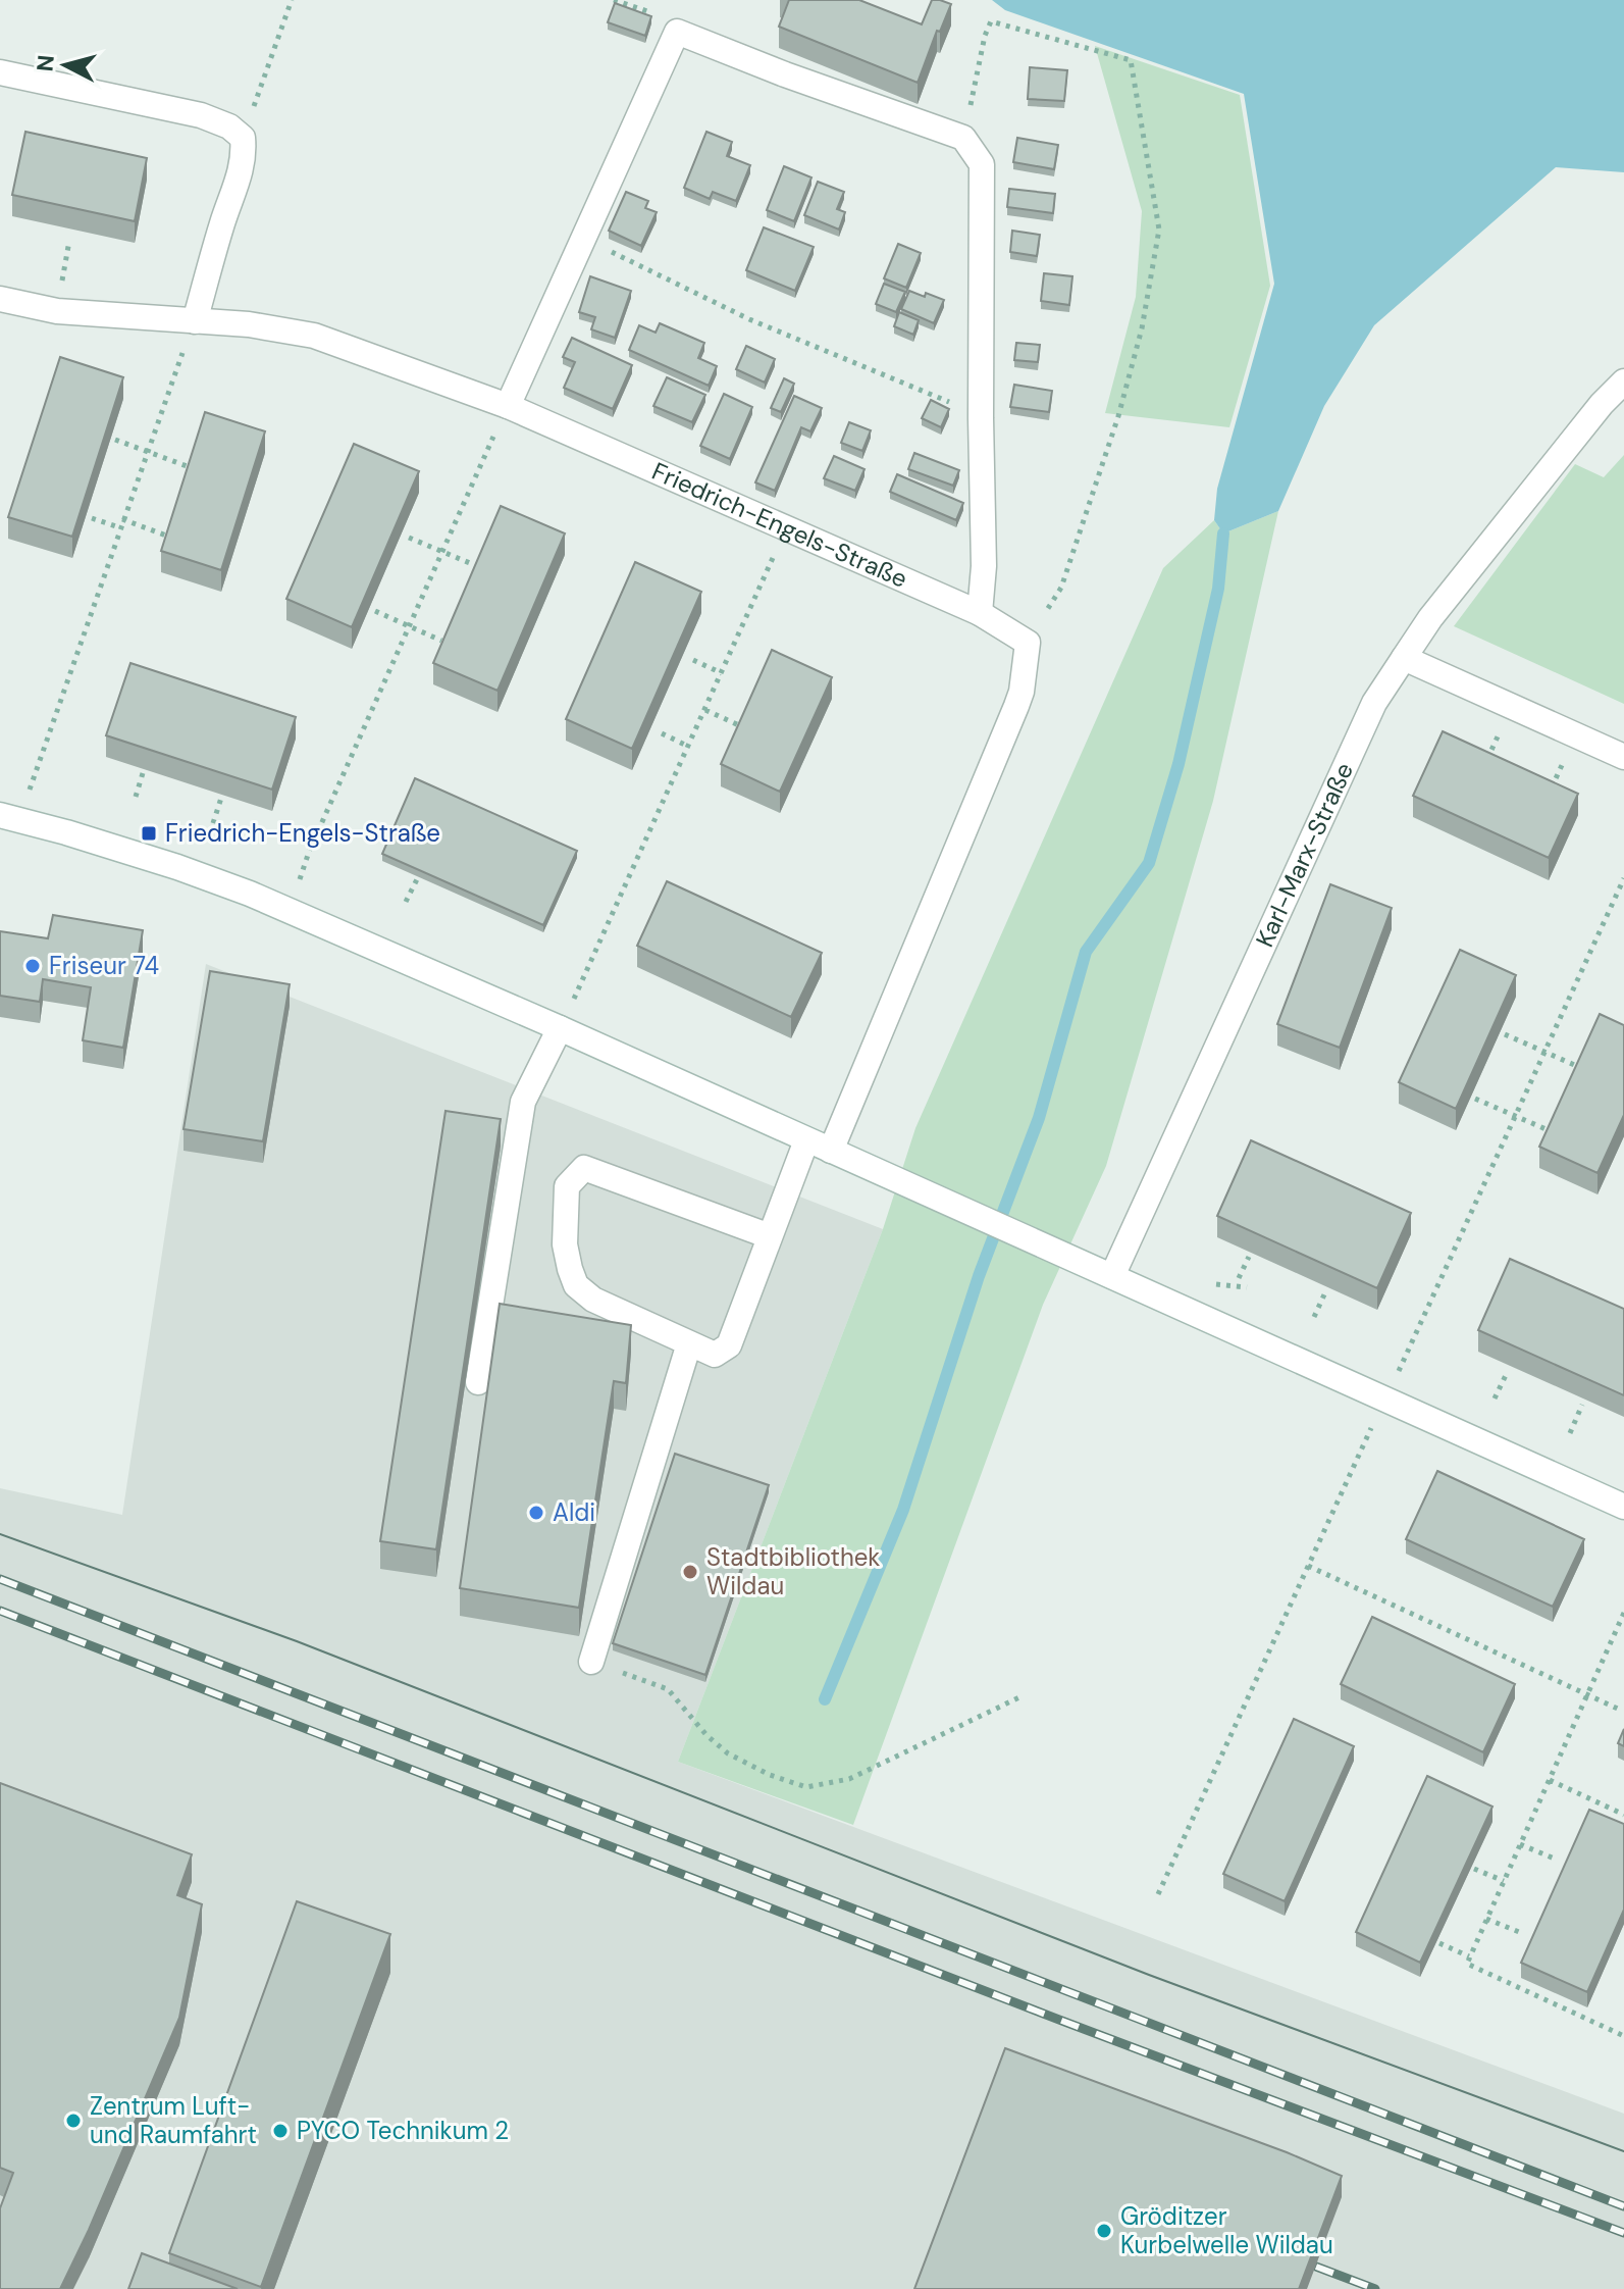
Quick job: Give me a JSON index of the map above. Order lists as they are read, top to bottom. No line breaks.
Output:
{"streets":{"street":["Friedrich-Engels-Straße","Karl-Marx-Straße"]},"places":{"transit":["Friedrich-Engels-Straße"],"other":["Friseur 74","Aldi","Stadtbibliothek Wildau","Zentrum Luft- und Raumfahrt","PYCO Technikum 2","Gröditzer Kurbelwelle Wildau"]},"north":"left"}
